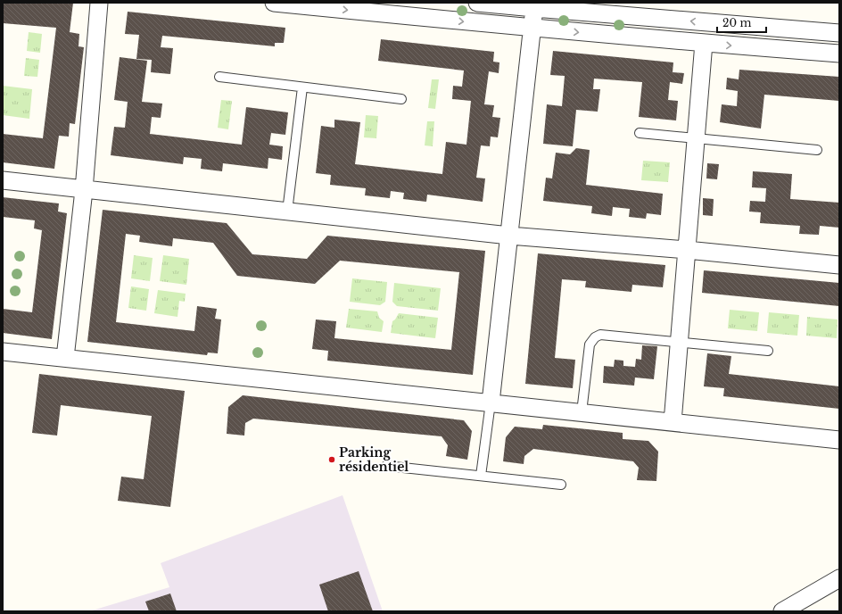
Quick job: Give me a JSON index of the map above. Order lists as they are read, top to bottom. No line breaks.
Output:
{"places":["Parking résidentiel"],"scale_bar":"20 m"}
